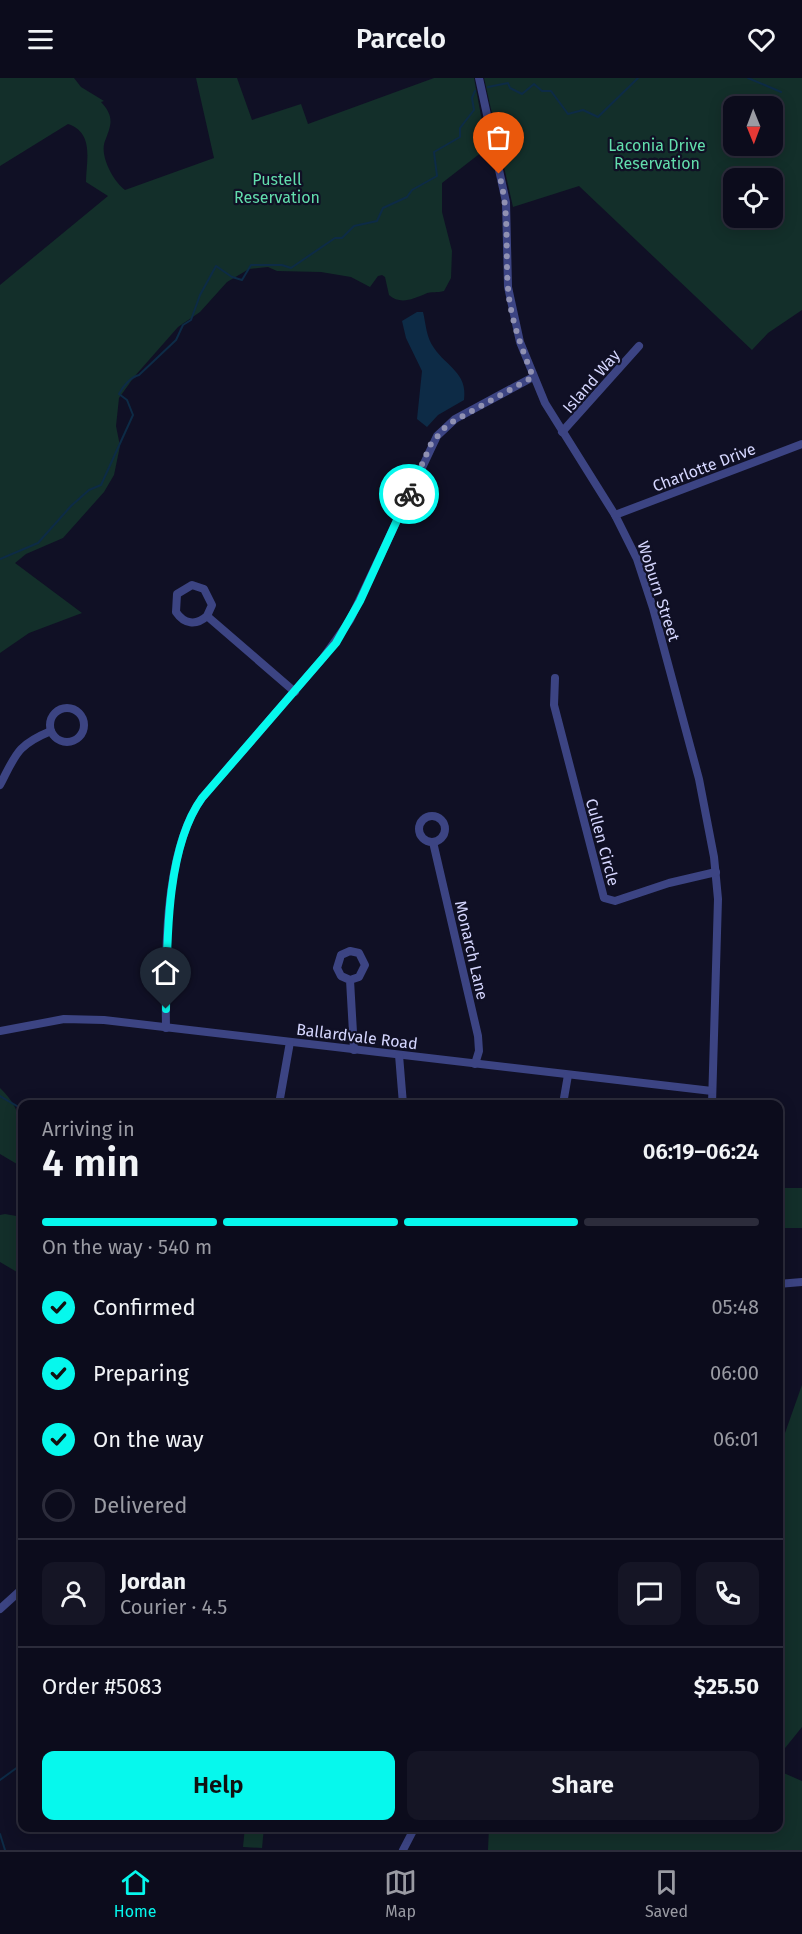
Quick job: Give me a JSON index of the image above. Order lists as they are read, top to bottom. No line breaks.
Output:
{"streets":{"street":["Island Way","Charlotte Drive","Woburn Street","Cullen Circle","Monarch Lane","Ballardvale Road"]},"crossings":[["Island Way","Woburn Street"],["Charlotte Drive","Woburn Street"],["Woburn Street","Cullen Circle"],["Woburn Street","Ballardvale Road"],["Monarch Lane","Ballardvale Road"]],"parks":["Laconia Drive Reservation","Pustell Reservation"],"north":"bottom","page":{"header":"Parcelo","heading":["4 min","Arriving in","06:19–06:24"],"panel":["Jordan","Courier · 4.5","Order #5083","$25.50"],"bar":"On the way · 540 m","list":[["Confirmed","05:48"],["Preparing","06:00"],["On the way","06:01"],"Delivered"],"buttons":["Help","Share"],"tabs":["Home","Map","Saved"]}}
